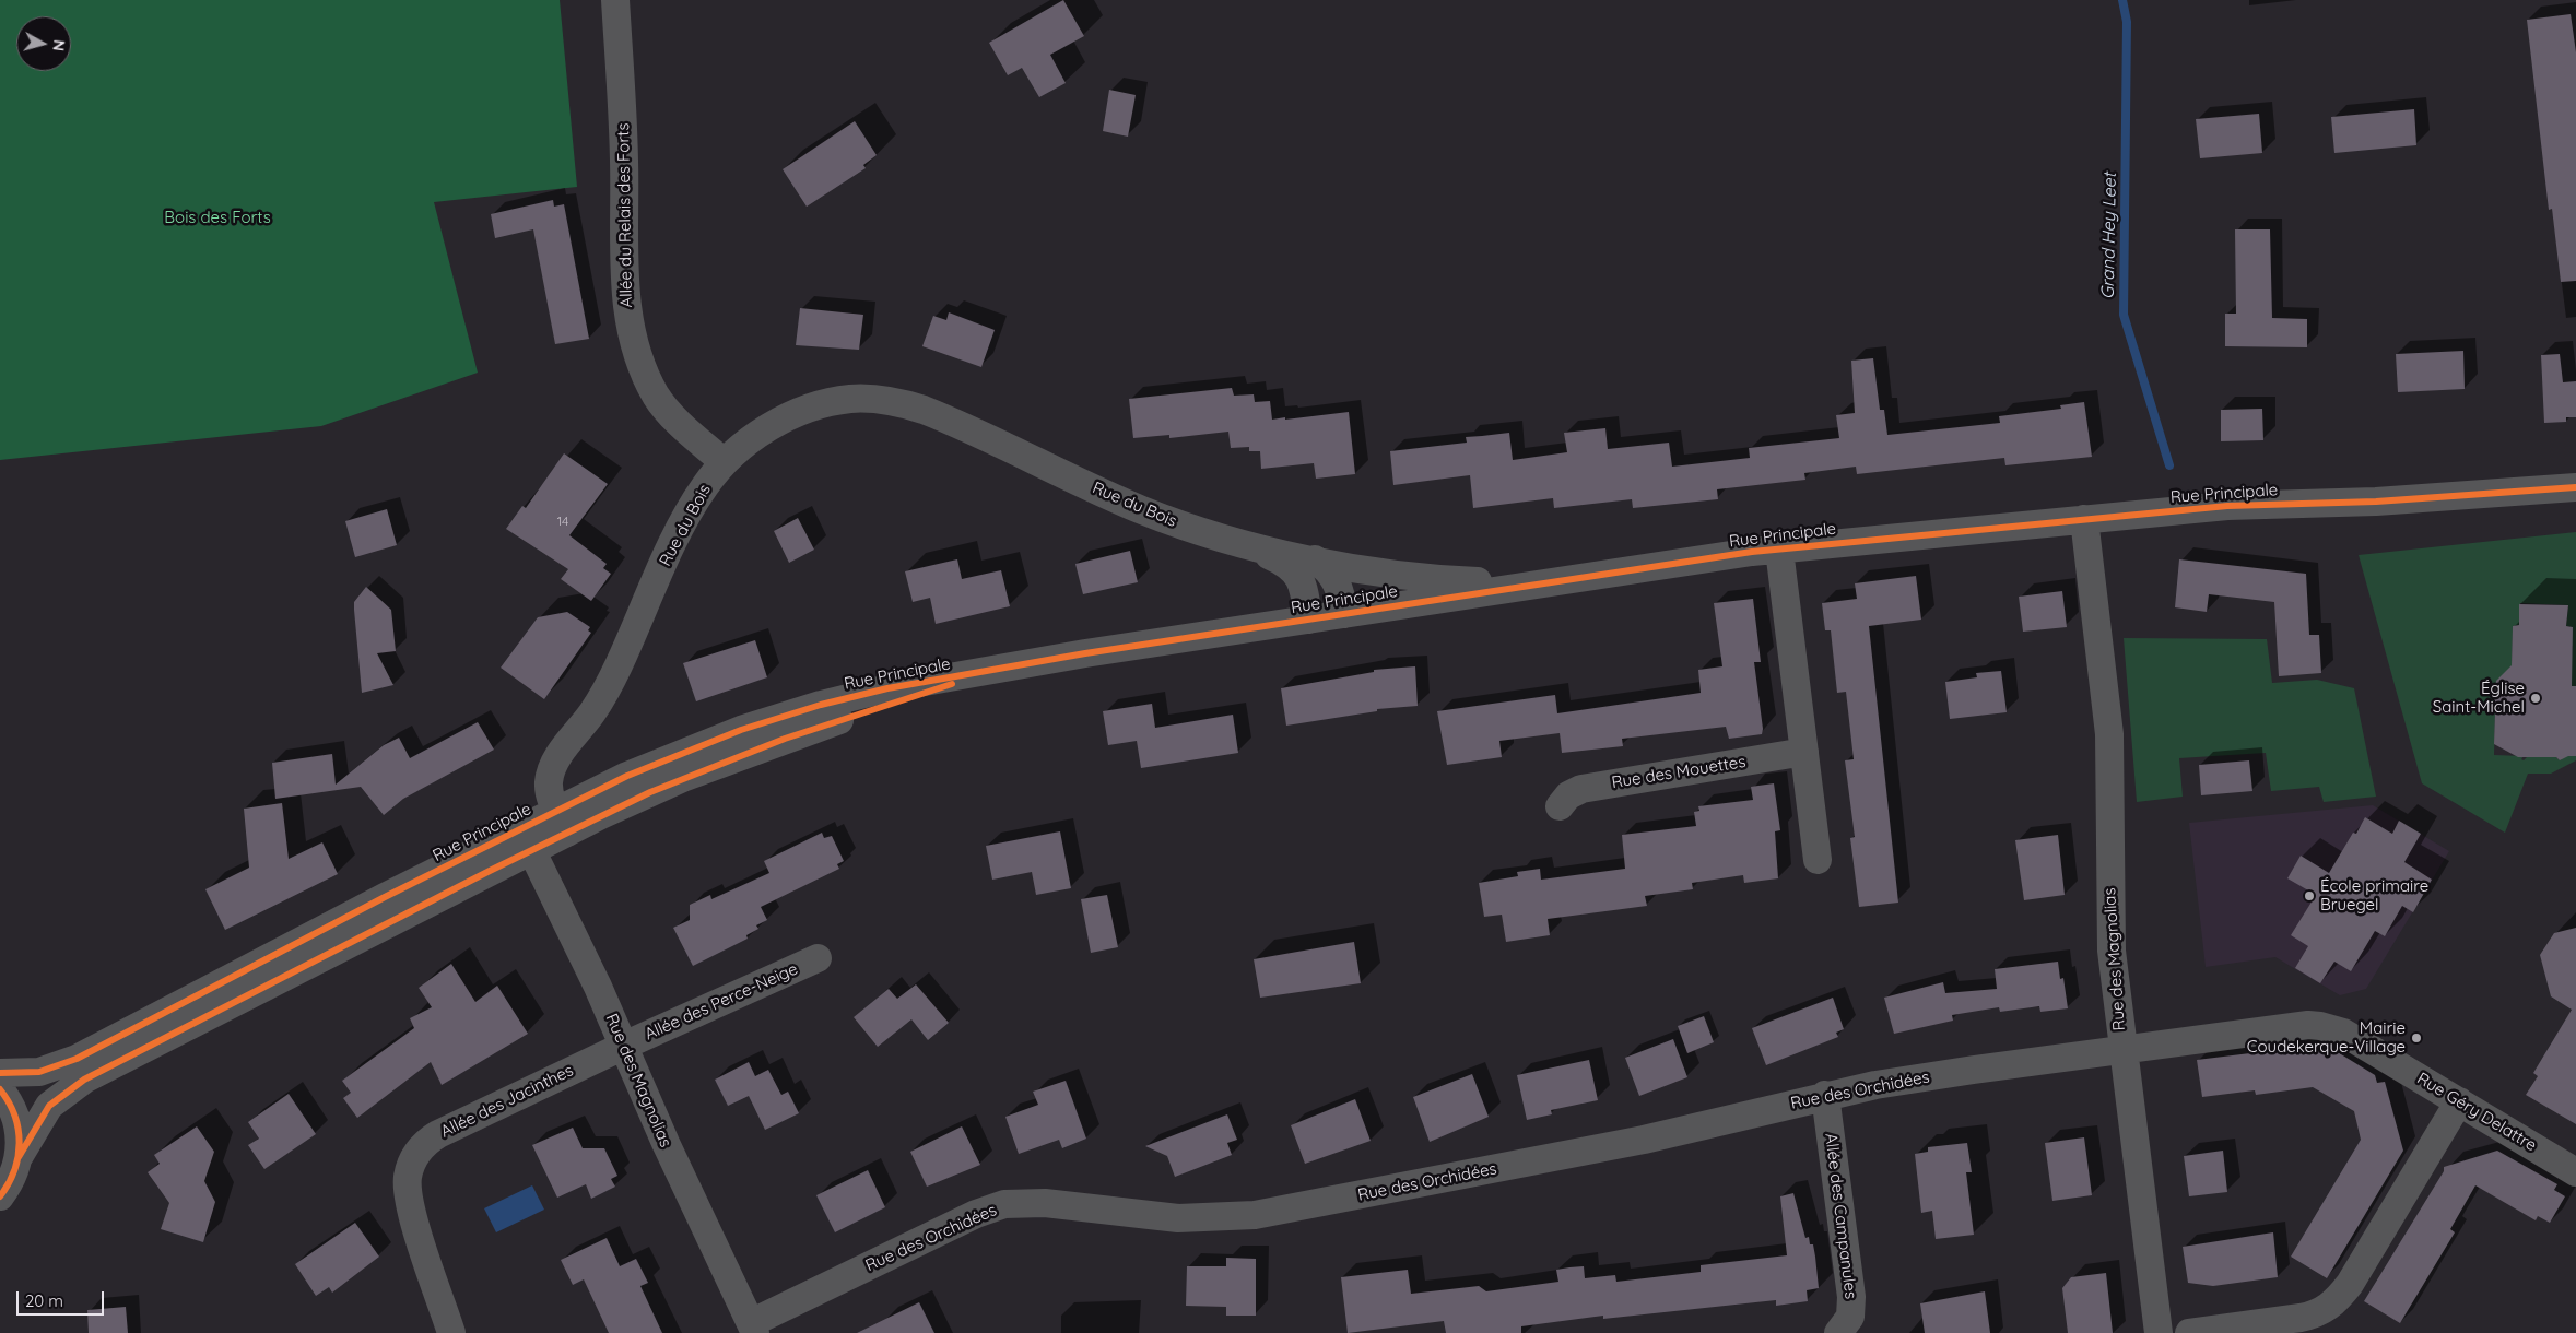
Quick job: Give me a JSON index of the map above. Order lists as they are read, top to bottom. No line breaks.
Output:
{"streets":{"street":["Allée du Relais des Forts","Rue Principale","Rue du Bois","Rue des Mouettes","Rue des Magnolias","Allée des Perce-Neige","Rue des Orchidées","Allée des Jacinthes","Rue Géry Delattre","Allée des Campanules"]},"crossings":[["Allée du Relais des Forts","Rue du Bois"],["Rue Principale","Rue du Bois"],["Rue Principale","Rue des Magnolias"],["Rue des Magnolias","Allée des Perce-Neige"],["Rue des Magnolias","Rue des Orchidées"],["Rue des Magnolias","Allée des Jacinthes"],["Rue des Magnolias","Rue Géry Delattre"],["Allée des Perce-Neige","Allée des Jacinthes"],["Rue des Orchidées","Rue Géry Delattre"],["Rue des Orchidées","Allée des Campanules"]],"water":["Grand Hey Leet"],"parks":["Bois des Forts"],"places":["Église Saint-Michel","École primaire Bruegel","Mairie Coudekerque-Village"],"house_numbers":["14"],"scale_bar":"20 m","north":"right"}
